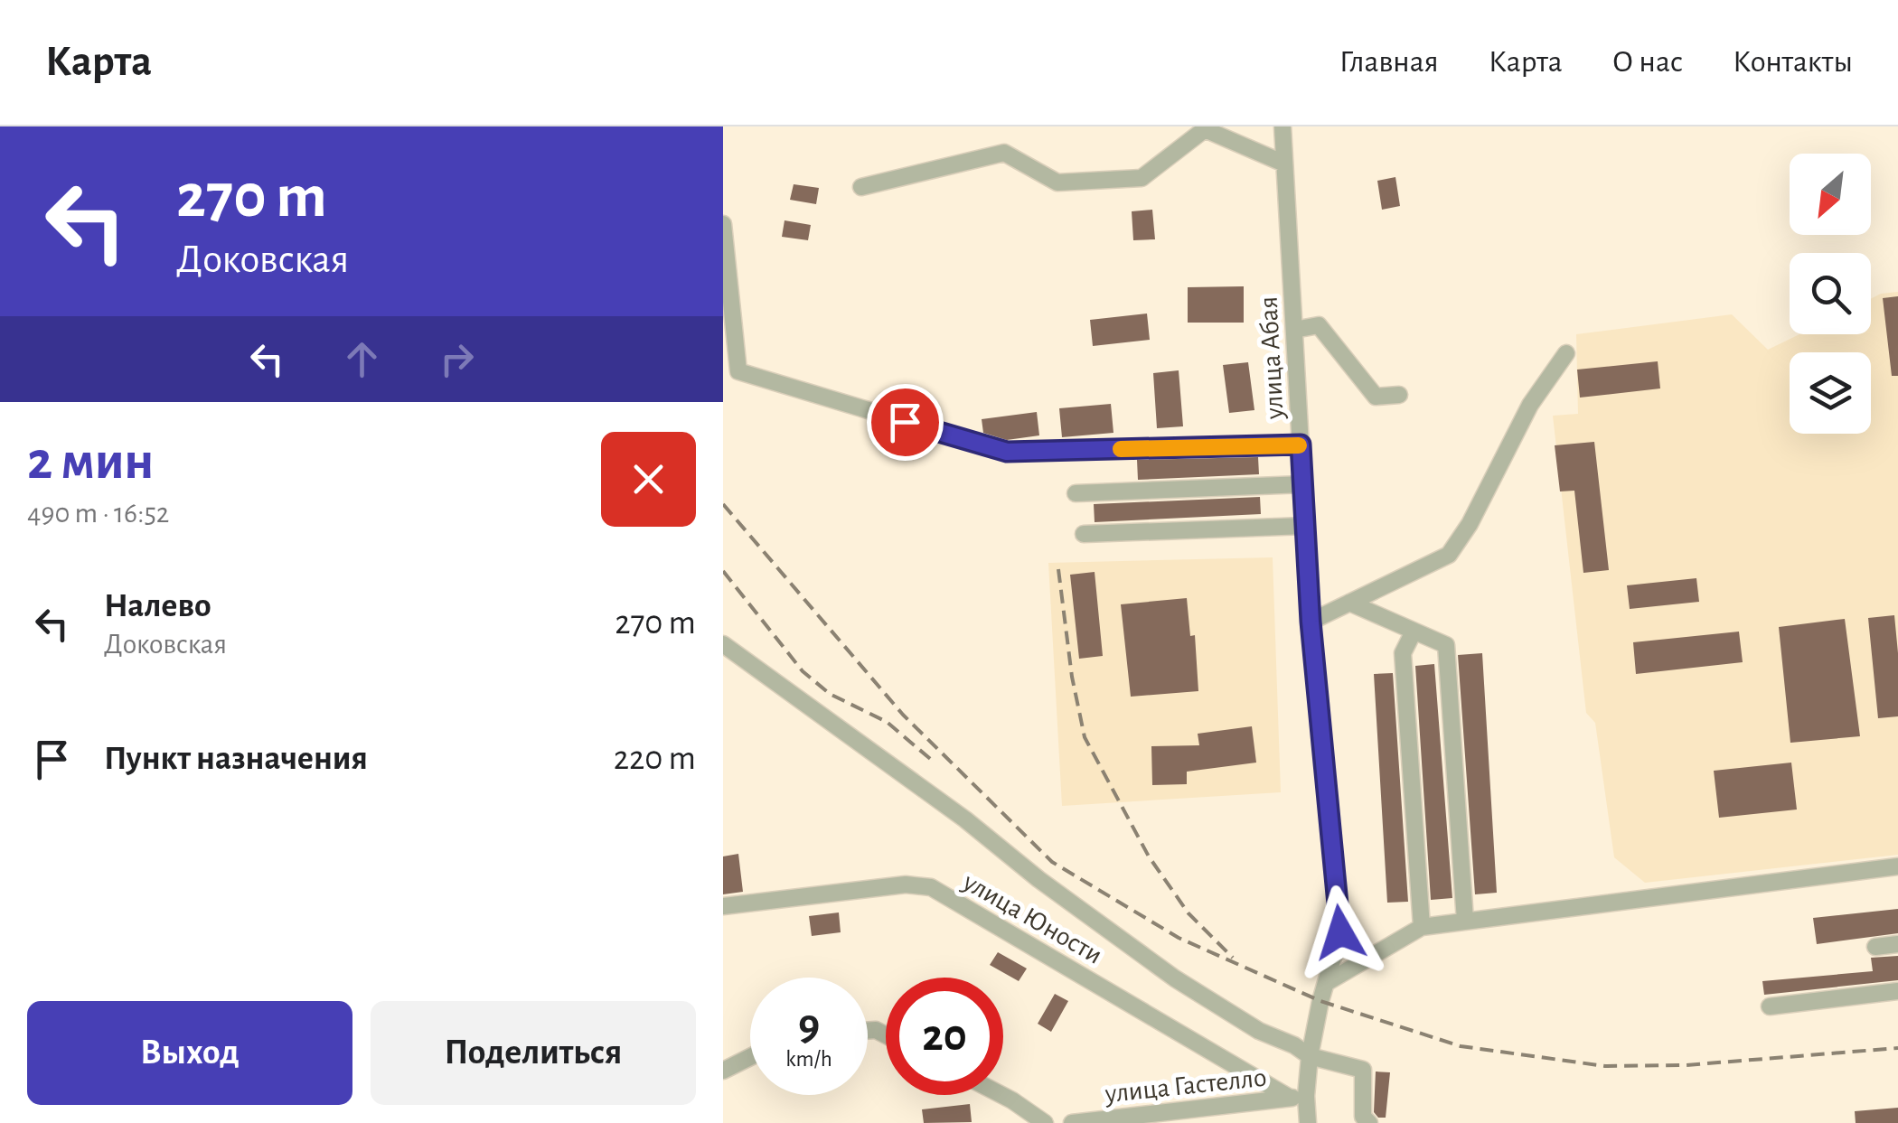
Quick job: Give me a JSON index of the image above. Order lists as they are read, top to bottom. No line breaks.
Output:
{"streets":{"street":["улица Абая","улица Юности","улица Гастелло"]},"crossings":[["улица Абая","улица Юности"],["улица Абая","улица Гастелло"],["улица Юности","улица Гастелло"]],"north":"bottom left","page":{"header":"Карта","nav":["Главная","Карта","О нас","Контакты"],"turn":["270 m","Доковская"],"heading":["2 мин","490 m · 16:52"],"list":[{"name":"Налево","note":"Доковская","value":"270 m"},{"name":"Пункт назначения","value":"220 m"}],"speed":"9 km/h","limit":"20","buttons":["Выход","Поделиться"]}}
